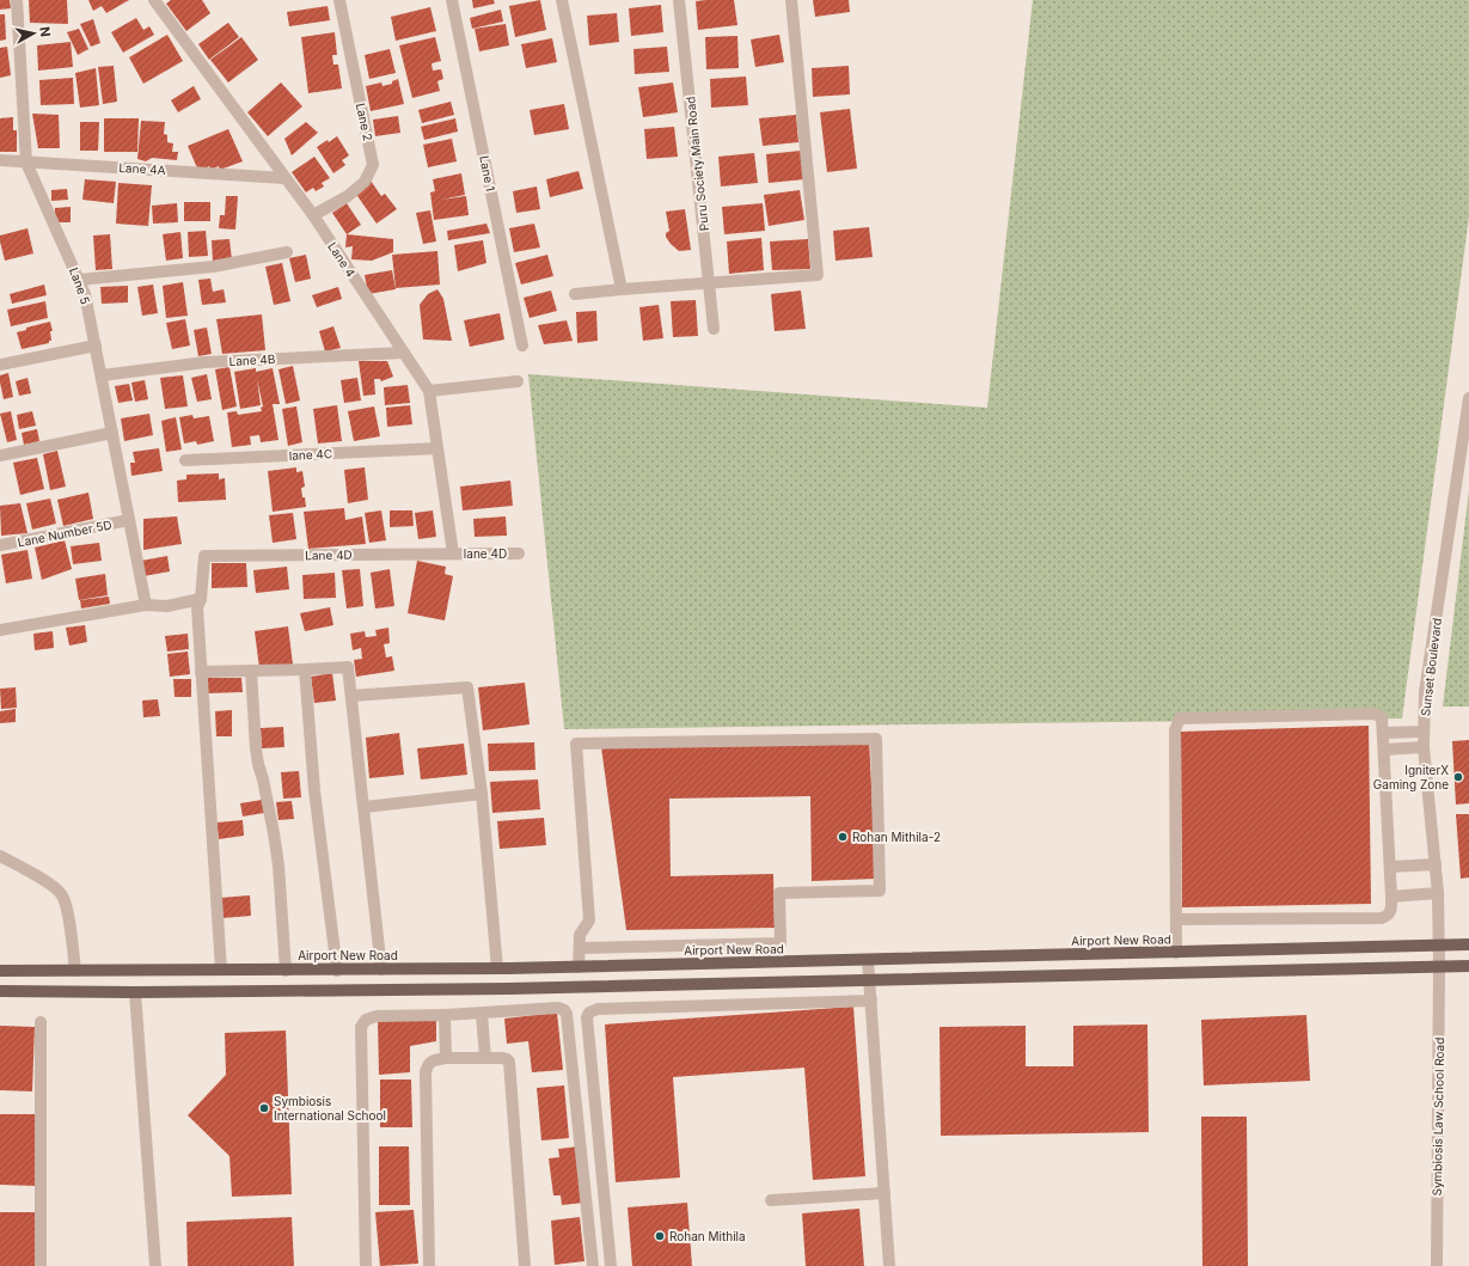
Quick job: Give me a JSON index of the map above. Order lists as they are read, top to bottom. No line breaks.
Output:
{"streets":{"main road":["Airport New Road"],"street":["Lane 2","Puru Society Main Road","Lane 4A","Lane 1","Lane 4","Lane 5","Lane 4B","lane 4C","Lane Number 5D","lane 4D","Lane 4D","Sunset Boulevard","Symbiosis Law School Road"]},"crossings":[["Lane 2","Lane 4"],["Lane 4A","Lane 4"],["Lane 4A","Lane 5"],["Lane 4","Lane 4B"],["Lane 4","lane 4C"],["Lane 4","lane 4D"],["Lane 4","Lane 4D"],["Lane 5","Lane 4B"],["Lane 5","Lane Number 5D"],["lane 4D","Lane 4D"],["Sunset Boulevard","Airport New Road"],["Sunset Boulevard","Symbiosis Law School Road"]],"places":["IgniterX Gaming Zone","Rohan Mithila-2","Symbiosis International School","Rohan Mithila"],"north":"right"}
